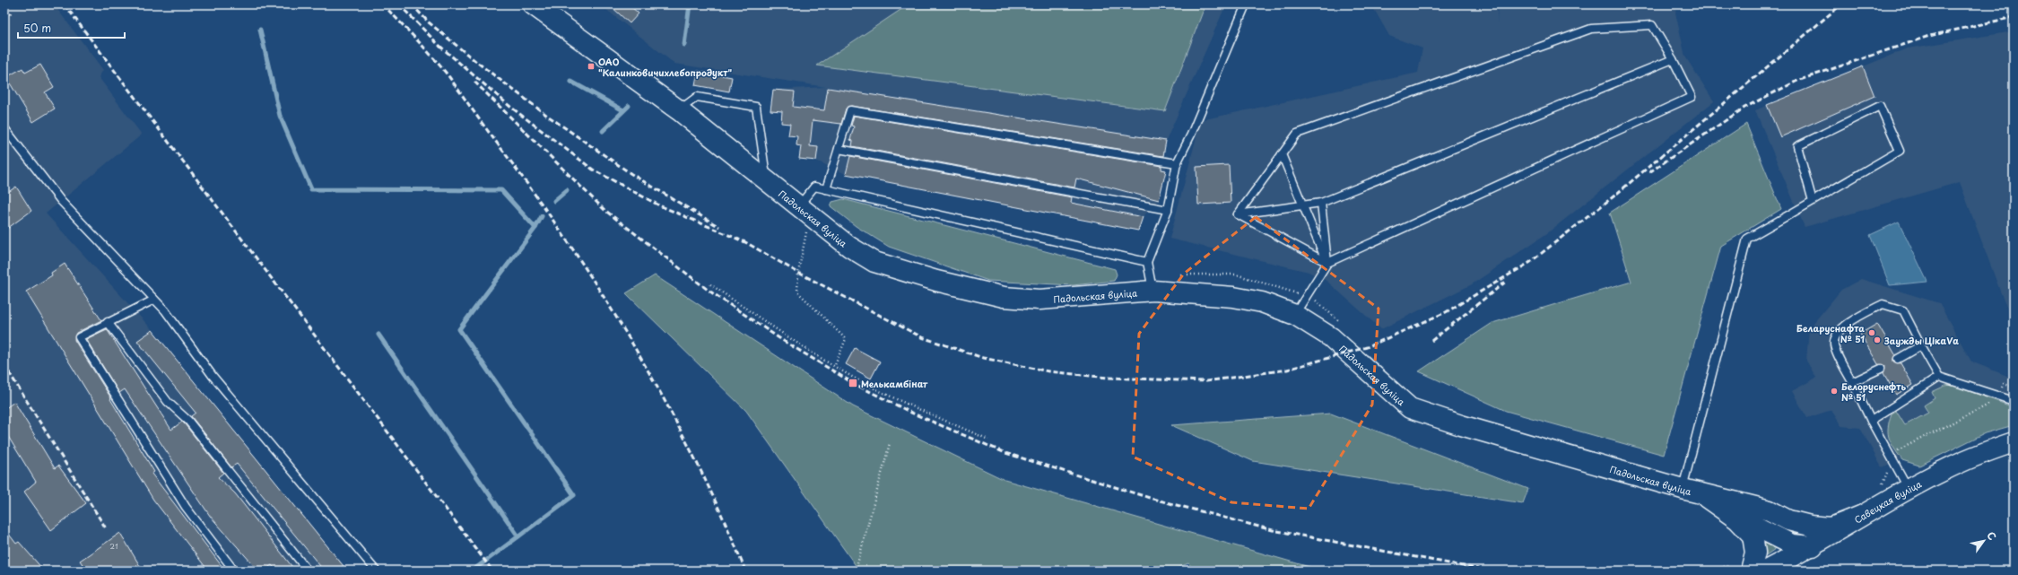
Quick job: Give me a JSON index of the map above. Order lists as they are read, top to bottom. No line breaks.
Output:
{"streets":{"main road":["Падольская вуліца","Савецкая вуліца"]},"crossings":[["Падольская вуліца","Савецкая вуліца"]],"places":{"transit":["ОАО \"Калинковичихлебопродукт\"","Мелькамбінат"],"other":["Беларуснафта № 51","Заужды ЦікаVа","Белоруснефть № 51"]},"house_numbers":["21"],"scale_bar":"50 m","north":"top right"}
